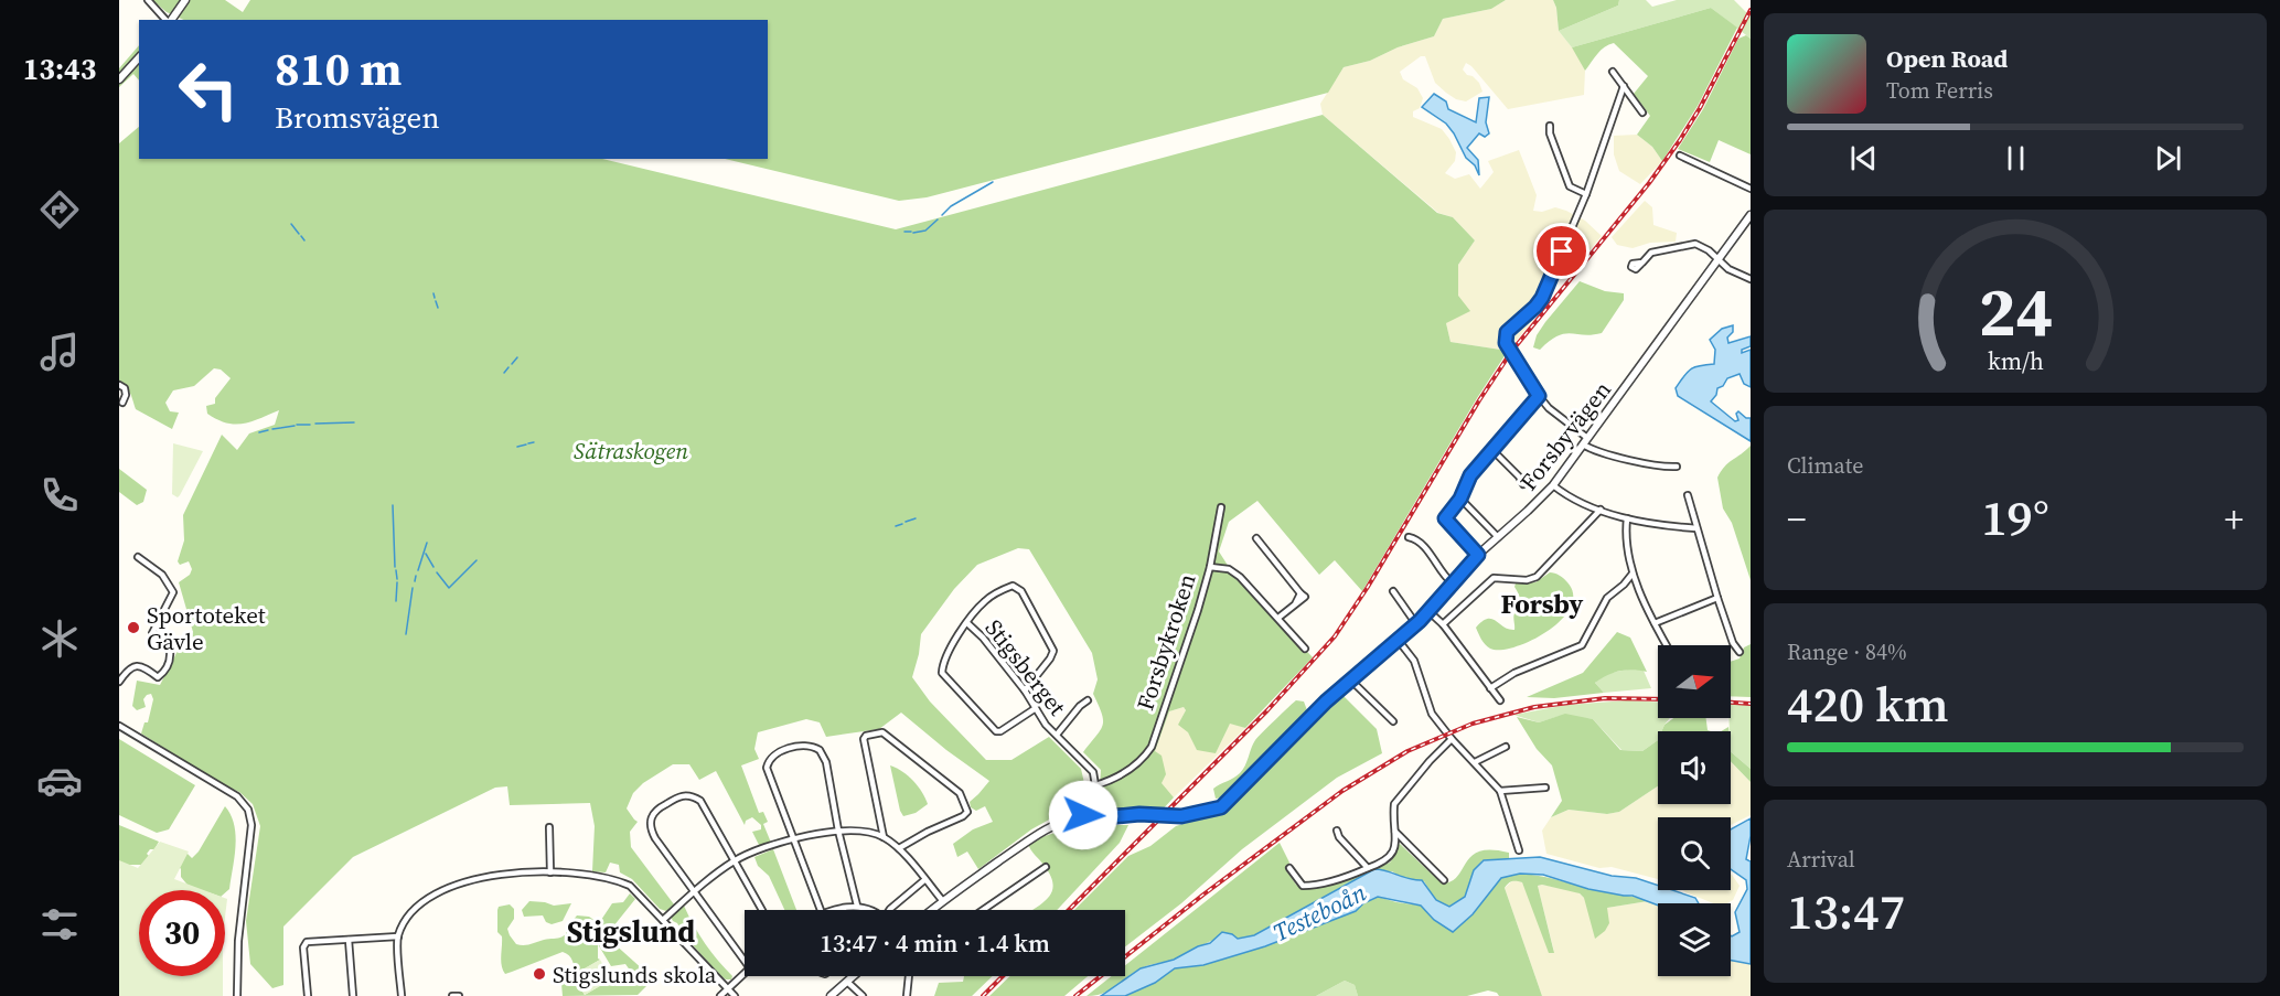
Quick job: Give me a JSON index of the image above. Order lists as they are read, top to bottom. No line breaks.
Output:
{"streets":{"street":["Forsbyvägen","Forsbykroken","Stigsberget"]},"crossings":[["Forsbykroken","Stigsberget"]],"districts":["Forsby","Stigslund"],"water":["Testeboån"],"parks":["Sätraskogen"],"places":["Sportoteket Gävle","Stigslunds skola"],"north":"right","page":{"tabs":"13:43","turn":["810 m","Bromsvägen"],"song":["Open Road","Tom Ferris"],"tile":["Climate",["Range · 84%","420 km"],["Arrival","13:47"]],"heat":["−","19°","+"],"limit":"30","trip":"13:47 · 4 min · 1.4 km","gauge":["24","km/h"]}}
